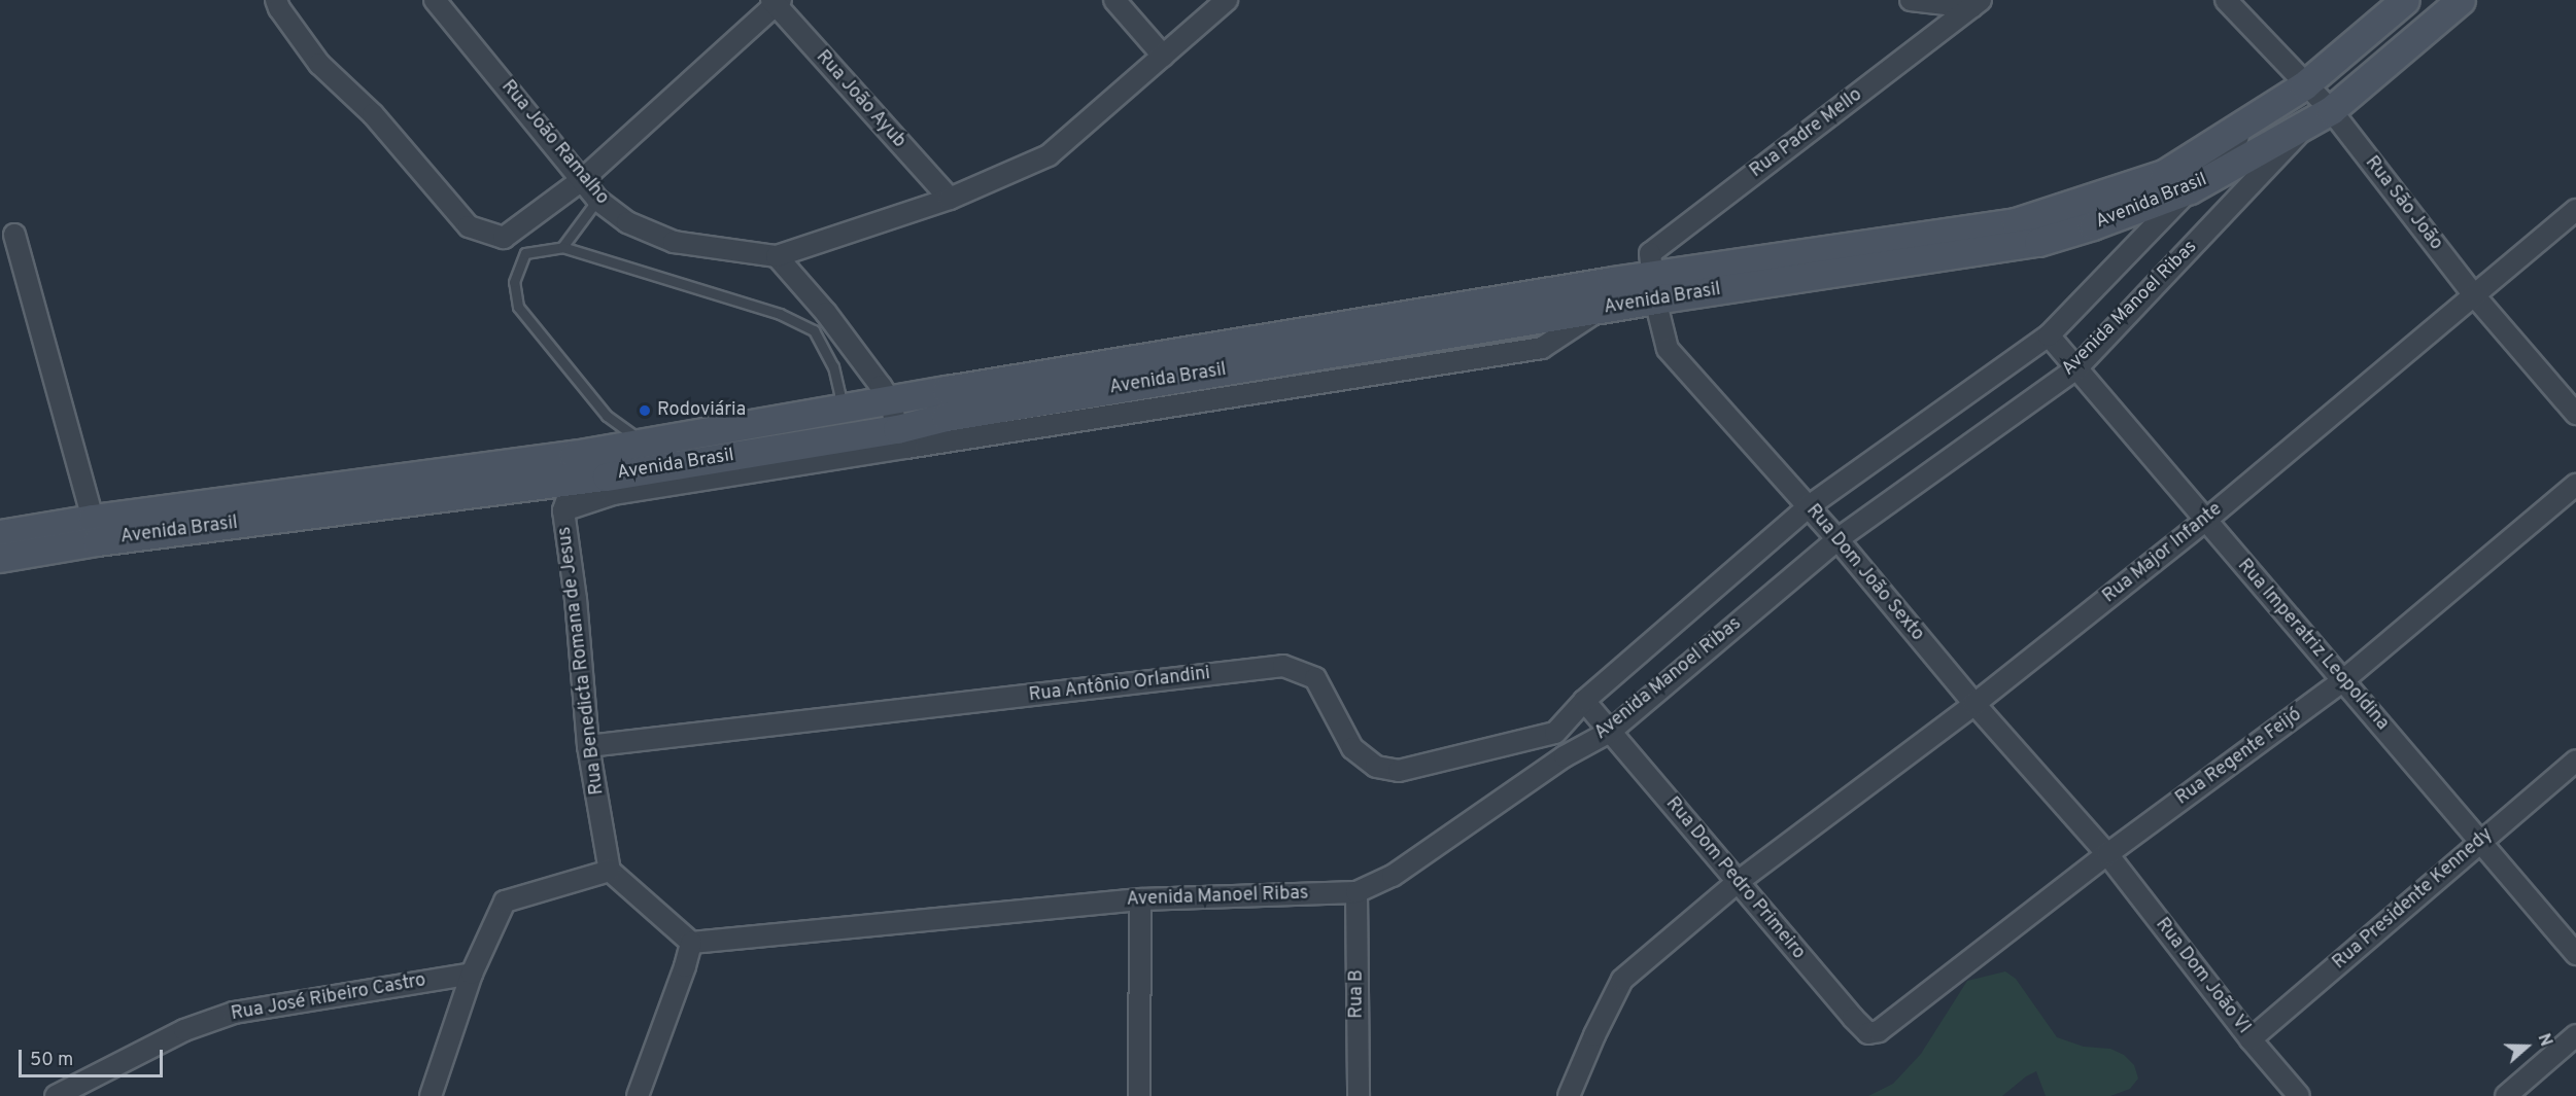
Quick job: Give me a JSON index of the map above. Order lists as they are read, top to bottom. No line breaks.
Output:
{"streets":{"main road":["Avenida Brasil","Avenida Manoel Ribas"],"street":["Rua João Ayub","Rua Padre Mello","Rua João Ramalho","Rua São João","Rua Major Infante","Rua Dom João Sexto","Rua Imperatriz Leopoldina","Rua Benedicta Romana de Jesus","Rua Antônio Orlandini","Rua Regente Feijó","Rua Dom Pedro Primeiro","Rua Presidente Kennedy","Rua Dom João VI","Rua B","Rua José Ribeiro Castro"]},"crossings":[["Rua Padre Mello","Avenida Brasil"],["Rua Padre Mello","Rua Dom João Sexto"],["Avenida Brasil","Rua São João"],["Avenida Brasil","Avenida Manoel Ribas"],["Avenida Brasil","Rua Dom João Sexto"],["Avenida Brasil","Rua Benedicta Romana de Jesus"],["Rua São João","Avenida Manoel Ribas"],["Rua São João","Rua Major Infante"],["Avenida Manoel Ribas","Rua Dom João Sexto"],["Avenida Manoel Ribas","Rua Imperatriz Leopoldina"],["Avenida Manoel Ribas","Rua Dom Pedro Primeiro"],["Avenida Manoel Ribas","Rua B"],["Rua Major Infante","Rua Dom João Sexto"],["Rua Major Infante","Rua Imperatriz Leopoldina"],["Rua Major Infante","Rua Dom Pedro Primeiro"],["Rua Dom João Sexto","Rua Regente Feijó"],["Rua Dom João Sexto","Rua Dom João VI"],["Rua Imperatriz Leopoldina","Rua Regente Feijó"],["Rua Imperatriz Leopoldina","Rua Presidente Kennedy"],["Rua Benedicta Romana de Jesus","Rua Antônio Orlandini"],["Rua Regente Feijó","Rua Dom Pedro Primeiro"],["Rua Regente Feijó","Rua Dom João VI"],["Rua Presidente Kennedy","Rua Dom João VI"]],"places":["Rodoviária"],"scale_bar":"50 m","north":"right"}
